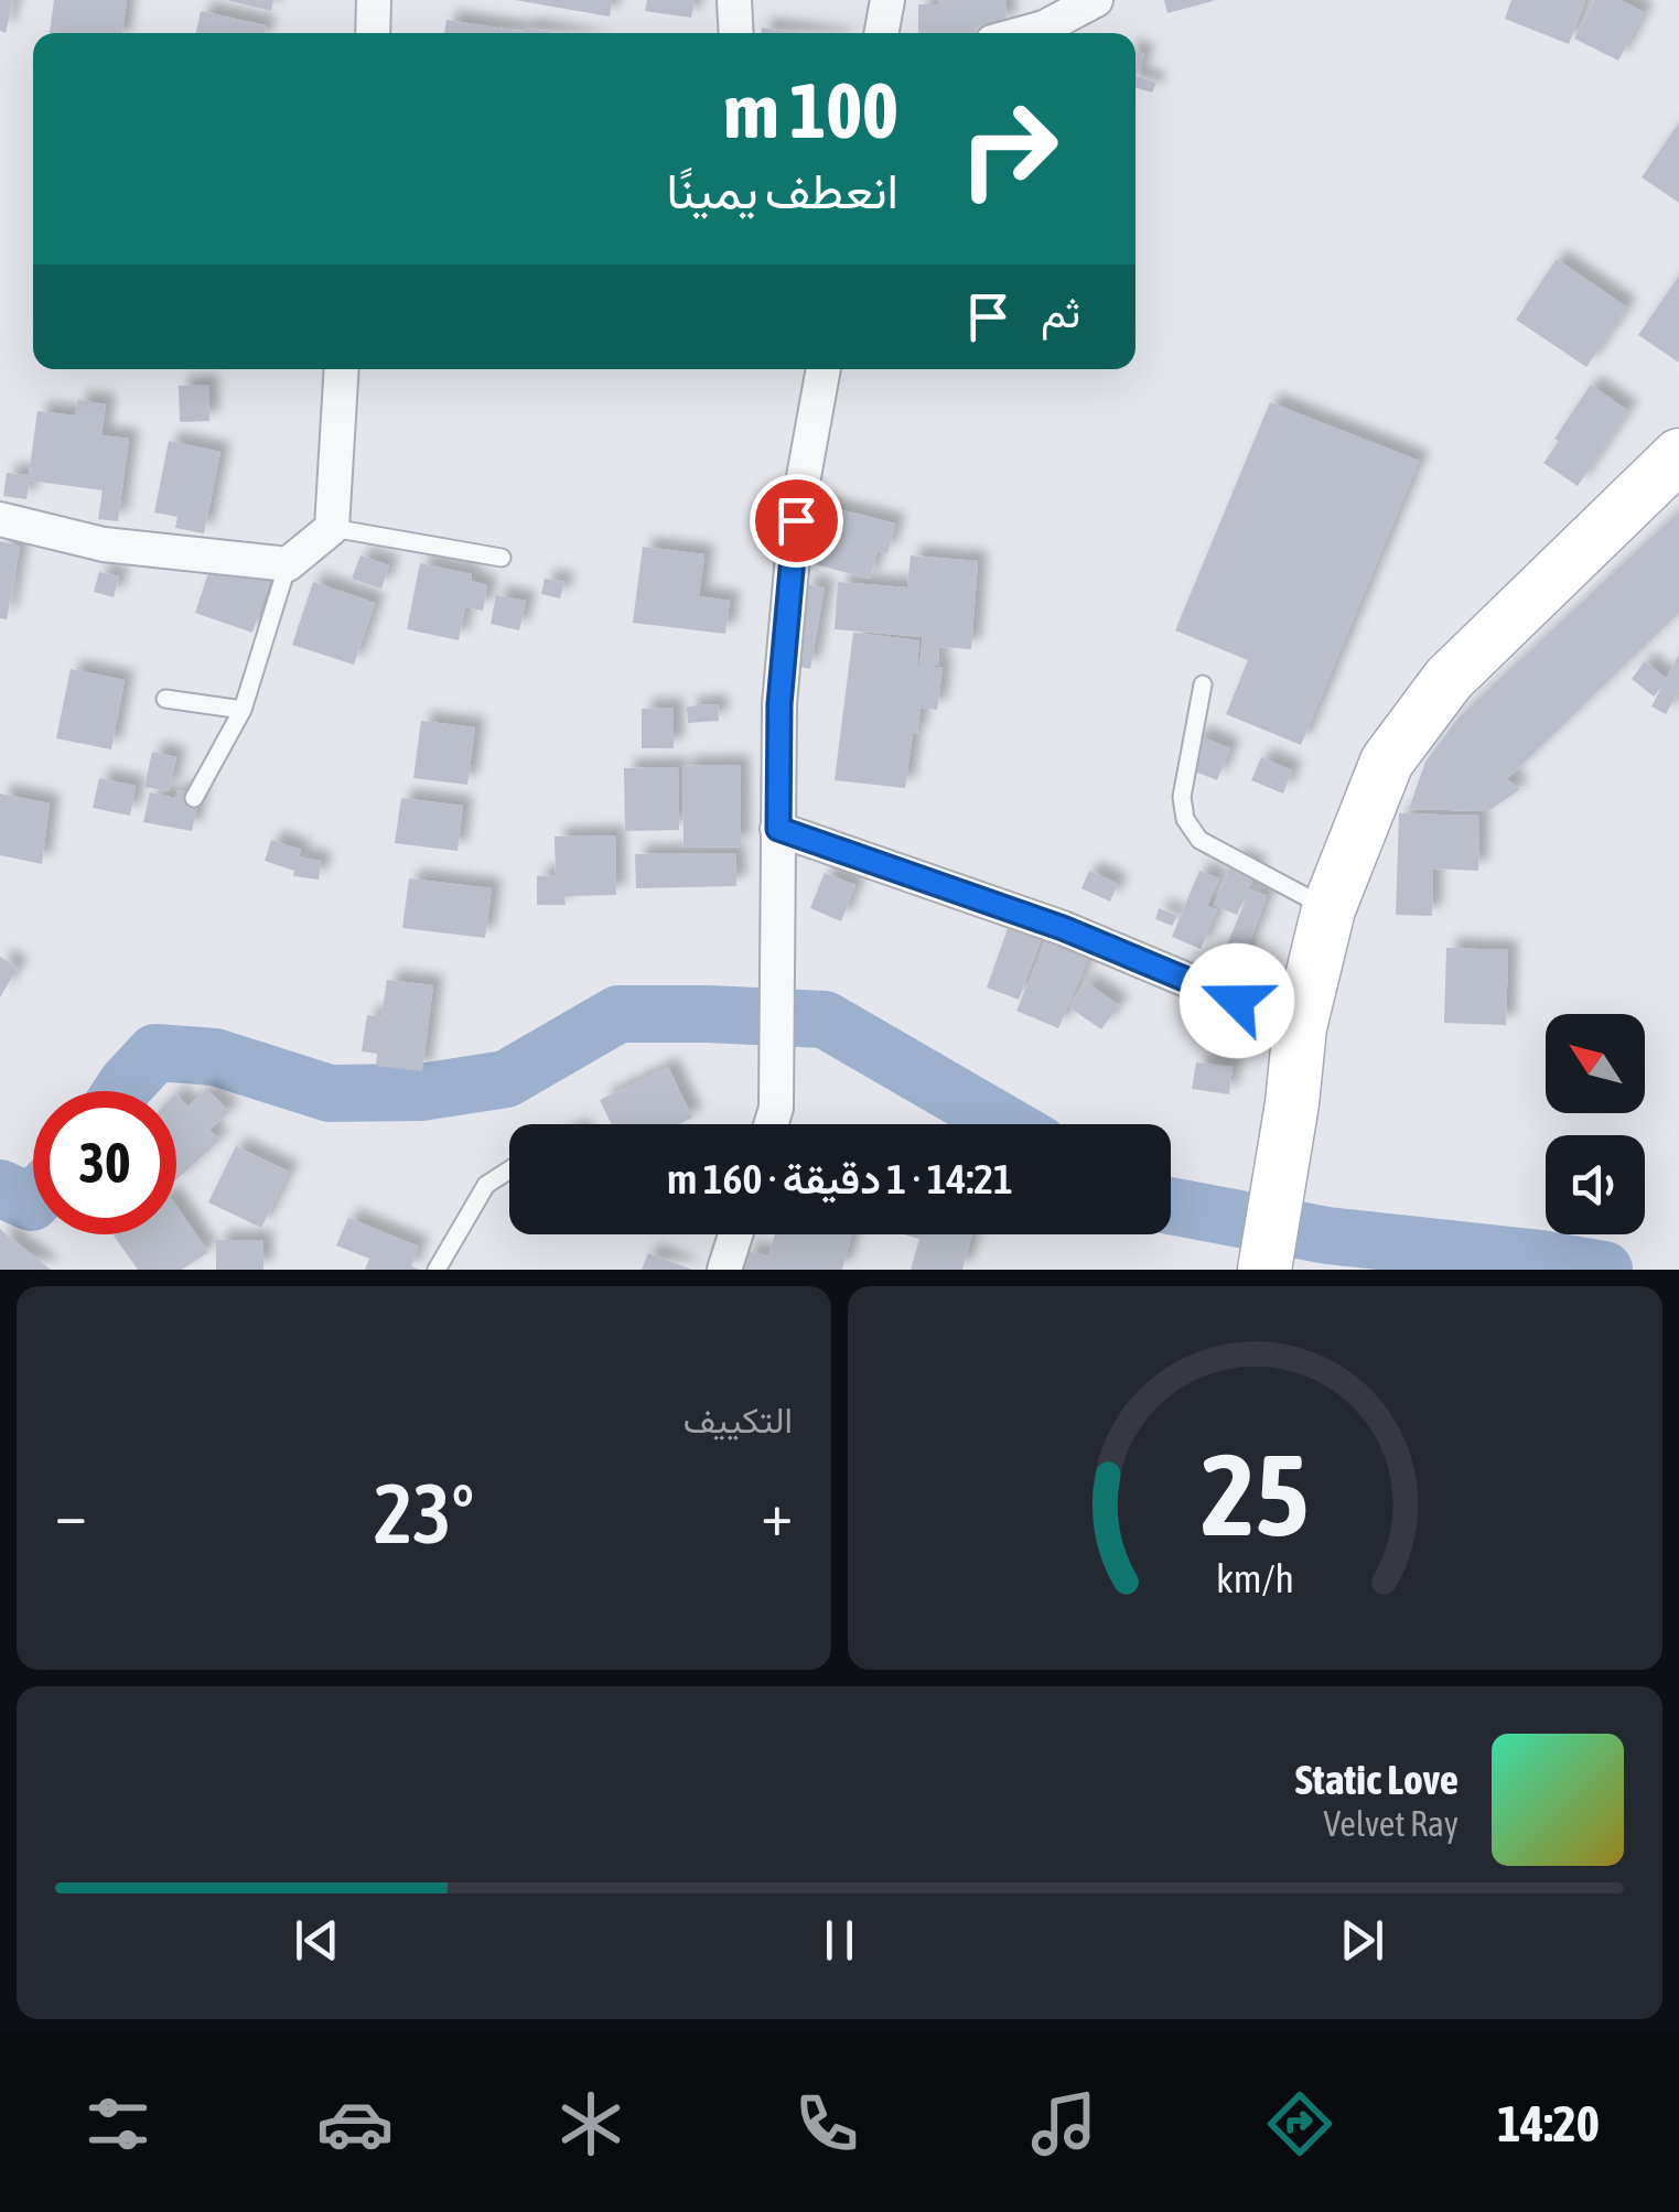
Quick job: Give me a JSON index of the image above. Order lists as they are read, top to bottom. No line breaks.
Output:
{"north":"top left","page":{"turn":["100 m","انعطف يمينًا"],"then":"ثم","limit":"30","trip":"14:21 · 1 دقيقة · 160 m","tile":"التكييف","heat":["−","23°","+"],"song":["Static Love","Velvet Ray"],"tabs":"14:20","gauge":["25","km/h"]}}
